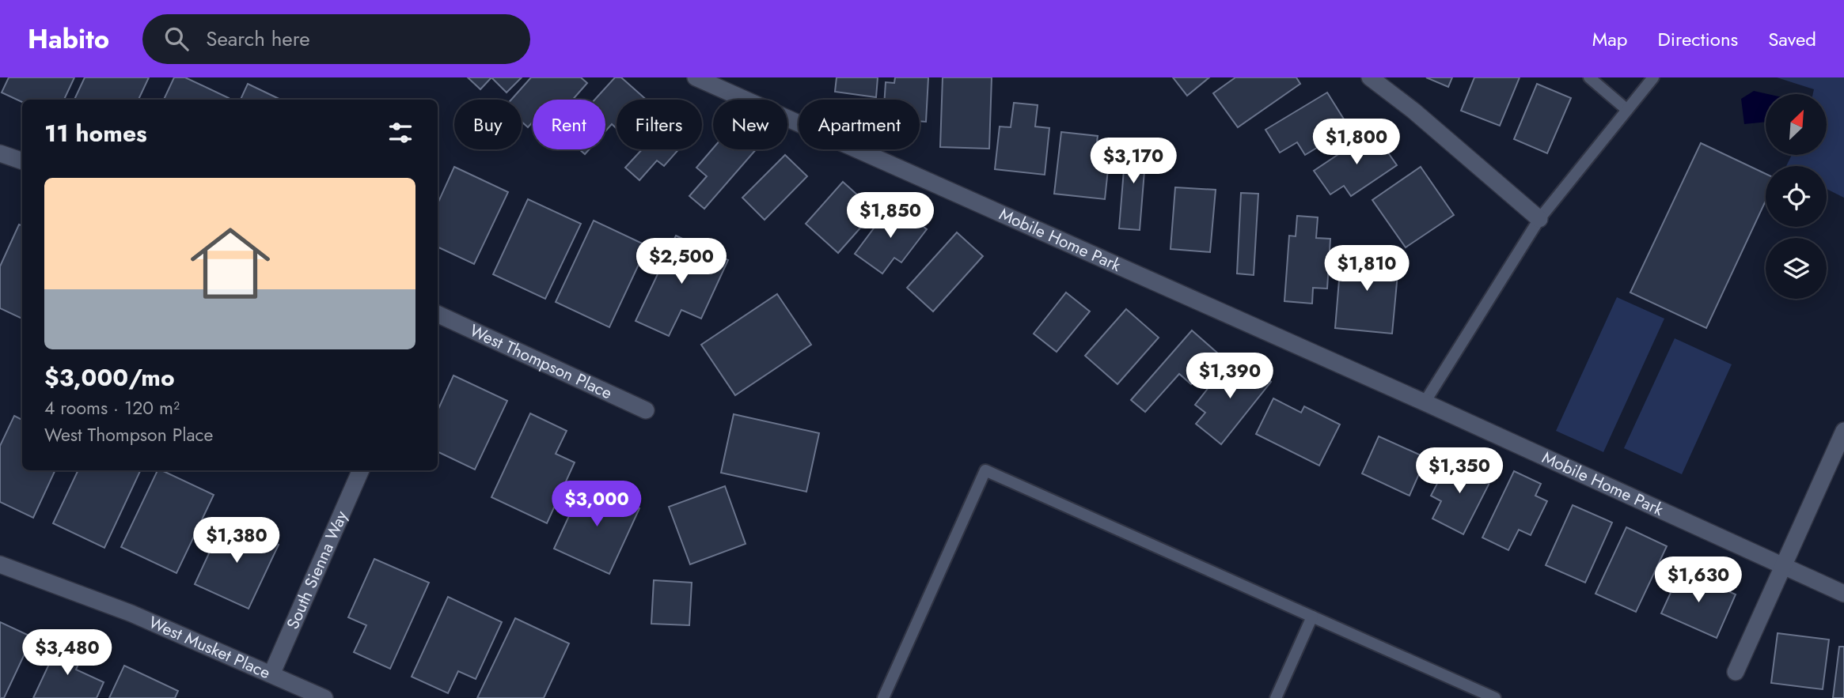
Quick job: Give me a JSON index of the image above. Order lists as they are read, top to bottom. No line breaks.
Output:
{"streets":{"street":["Mobile Home Park","West Thompson Place","South Sienna Way","West Musket Place"]},"crossings":[["South Sienna Way","West Musket Place"]],"north":"top right","page":{"header":"Habito","search":"Search here","nav":["Map","Directions","Saved"],"chip":["Buy","Rent","Filters","New","Apartment"],"heading":"11 homes","price":["$1,800","$3,170","$1,850","$2,500","$1,810","$1,390","$1,350","$3,000","$1,380","$1,630","$3,480"],"list":[{"name":"$3,000/mo","note":"4 rooms · 120 m² · West Thompson Place"}]}}
